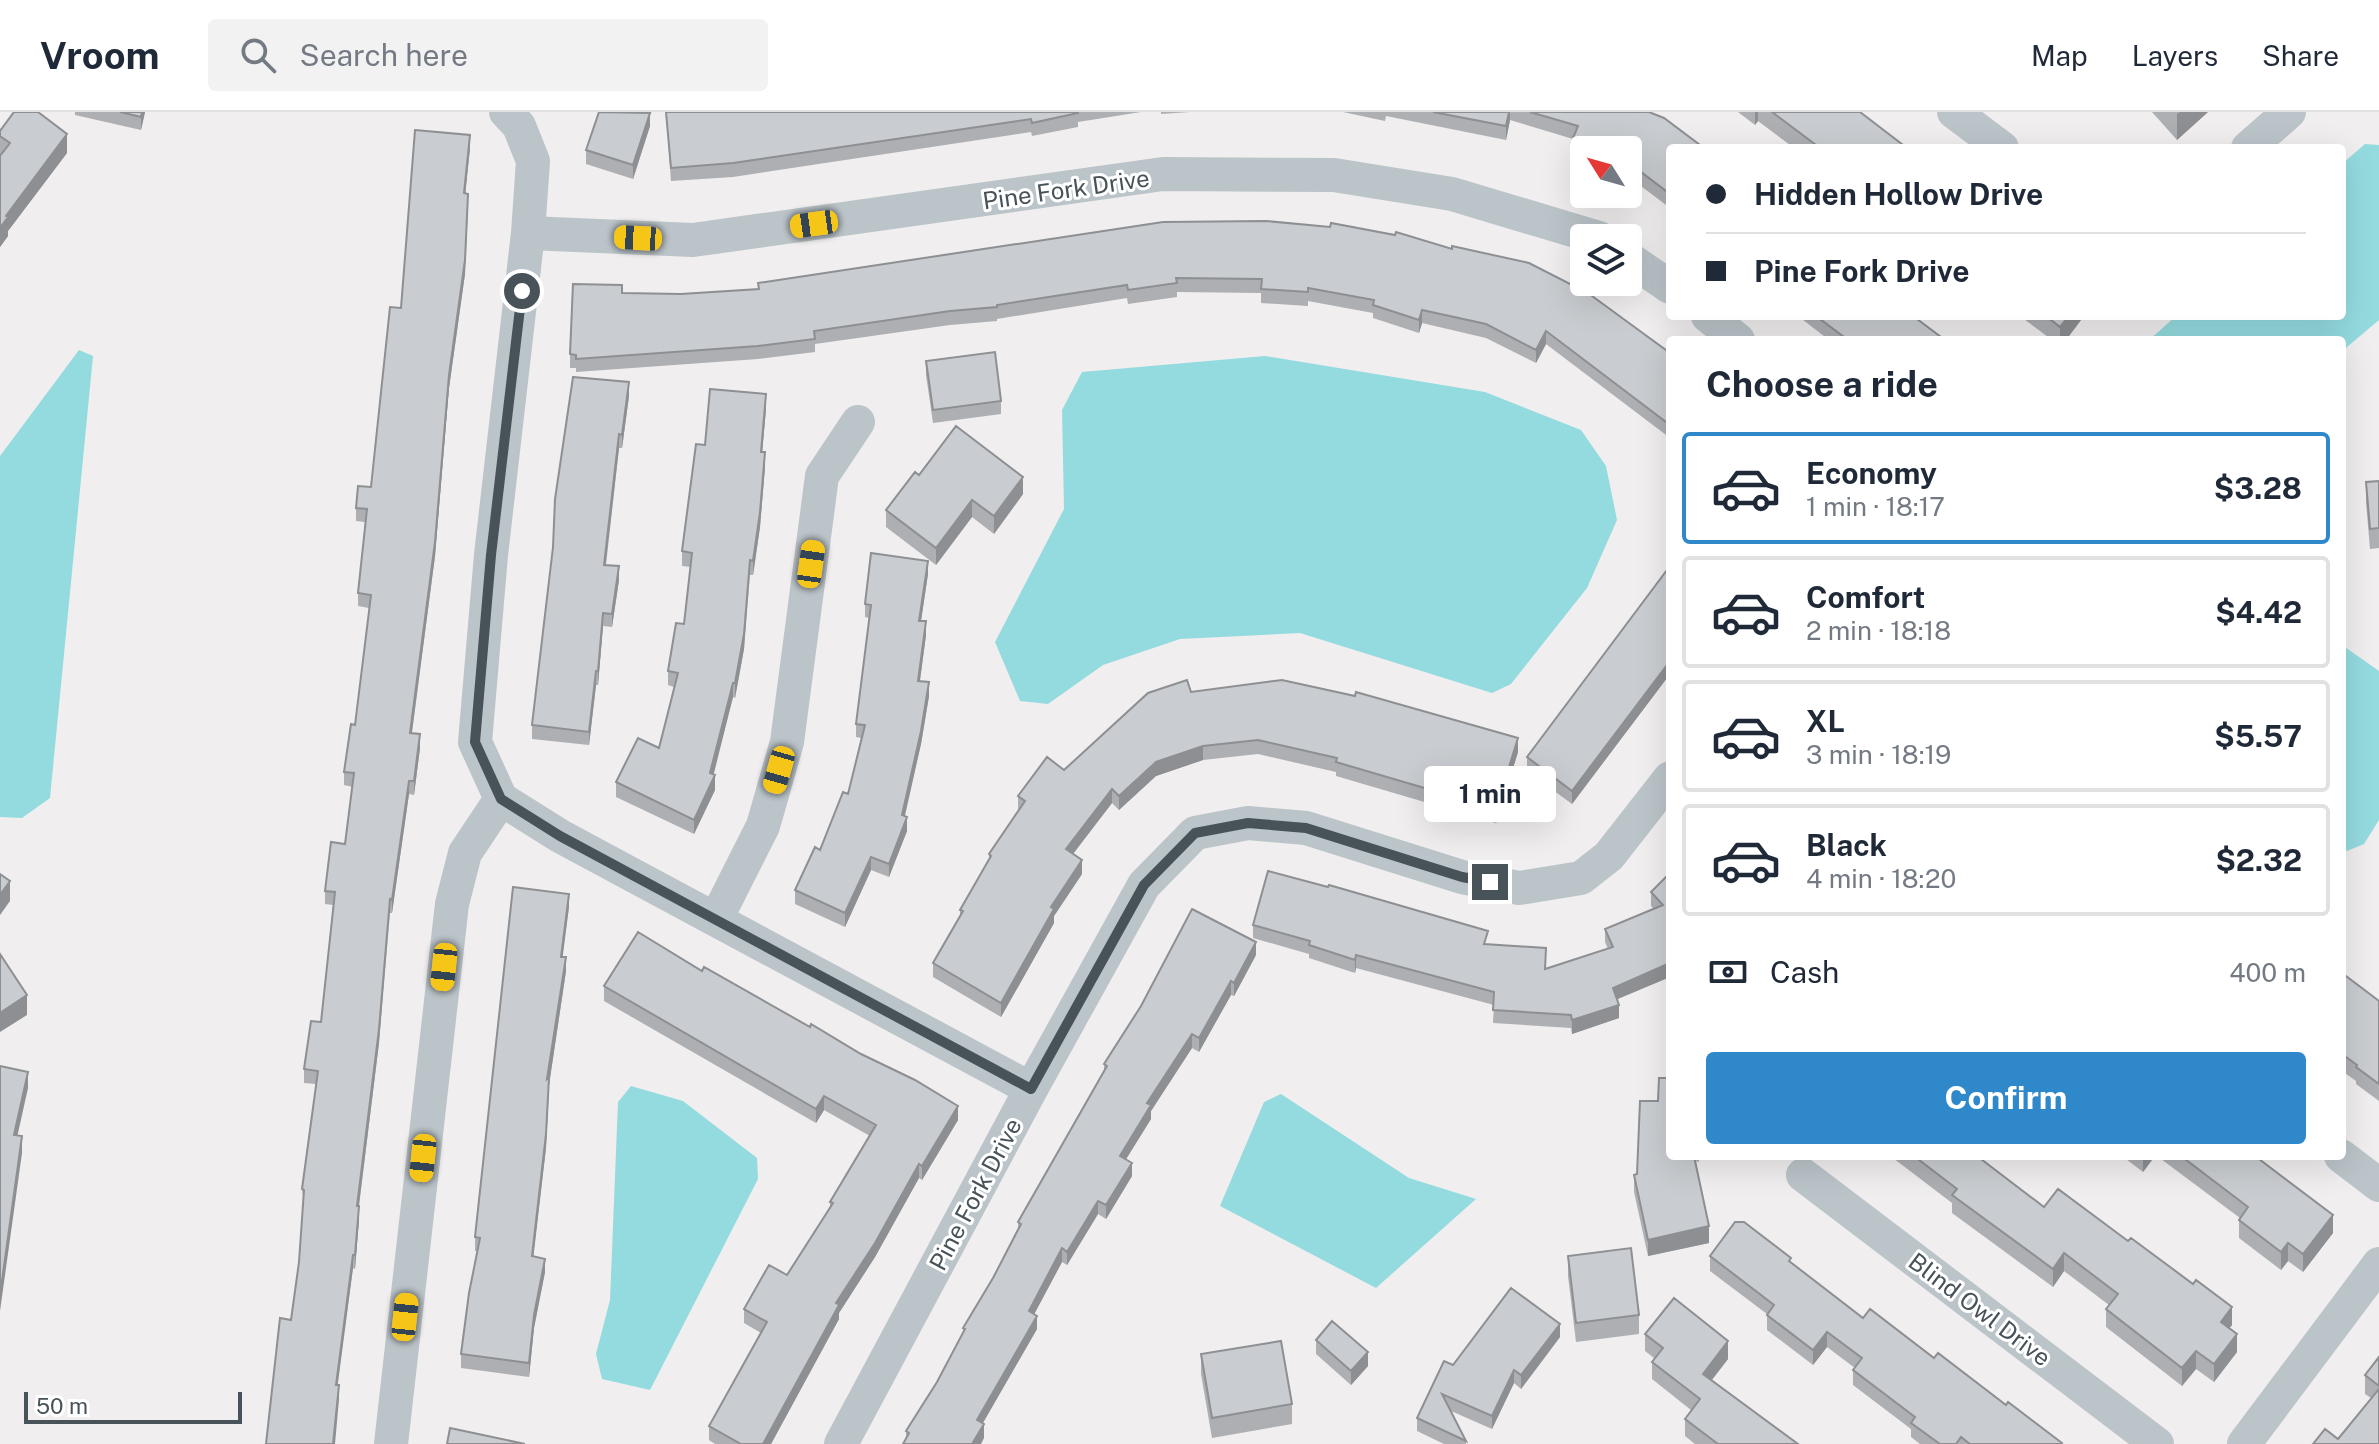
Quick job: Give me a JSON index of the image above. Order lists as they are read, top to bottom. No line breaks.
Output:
{"streets":{"street":["Pine Fork Drive","Blind Owl Drive"]},"scale_bar":"50 m","north":"top left","page":{"header":"Vroom","search":"Search here","nav":["Map","Layers","Share"],"banner":["Hidden Hollow Drive","Pine Fork Drive"],"heading":"Choose a ride","list":[{"name":"Economy","note":"1 min · 18:17","value":"$3.28"},{"name":"Comfort","note":"2 min · 18:18","value":"$4.42"},{"name":"XL","note":"3 min · 18:19","value":"$5.57"},{"name":"Black","note":"4 min · 18:20","value":"$2.32"}],"bubble":"1 min","pay":["Cash","400 m"],"buttons":"Confirm","scale":"50 m"}}
